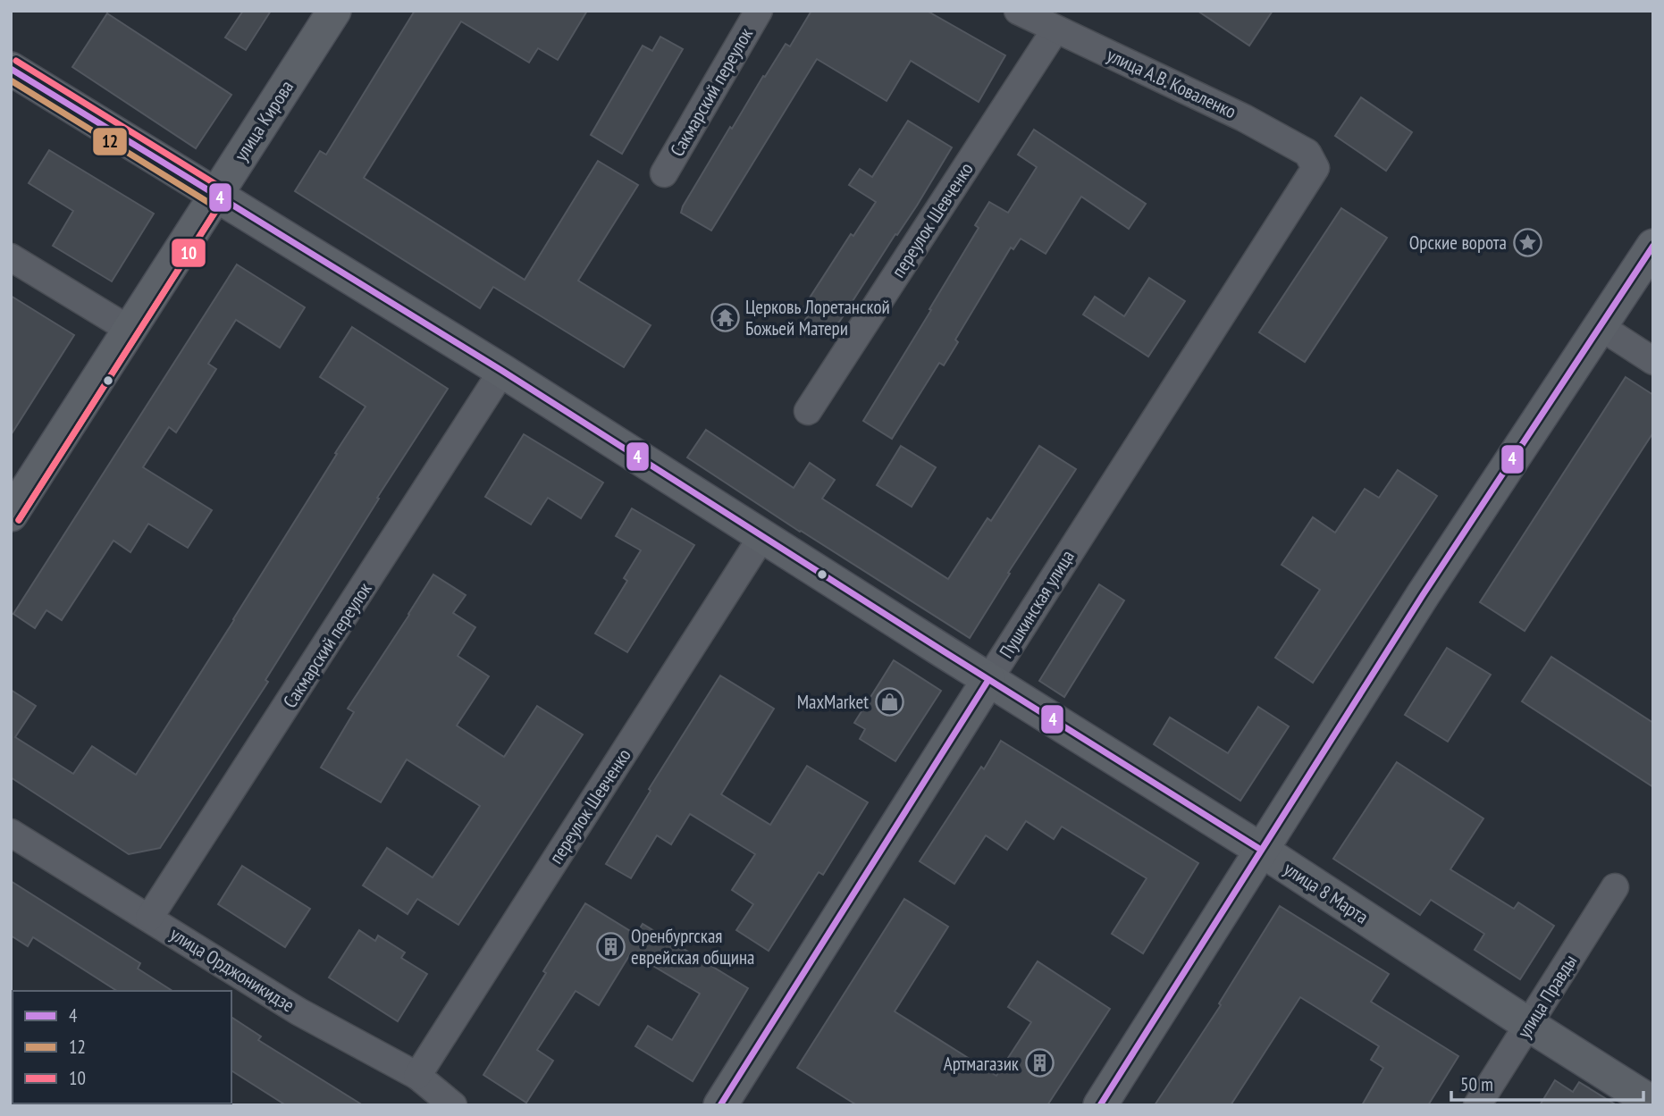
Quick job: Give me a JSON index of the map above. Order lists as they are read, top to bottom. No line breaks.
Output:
{"streets":{"main road":["улица Кирова","Пушкинская улица","улица 8 Марта"],"street":["улица А.В. Коваленко","Сакмарский переулок","переулок Шевченко","улица Орджоникидзе","улица Правды"]},"crossings":[["улица А.В. Коваленко","переулок Шевченко"],["улица А.В. Коваленко","Пушкинская улица"],["Сакмарский переулок","улица 8 Марта"],["Сакмарский переулок","улица Орджоникидзе"],["улица Кирова","улица 8 Марта"],["переулок Шевченко","улица 8 Марта"],["переулок Шевченко","улица Орджоникидзе"],["Пушкинская улица","улица 8 Марта"],["улица 8 Марта","улица Правды"]],"places":{"place":["Орские ворота"],"temple":["Церковь Лоретанской Божьей Матери"],"shop":["MaxMarket"],"building":["Оренбургская еврейская община","Артмагазик"]},"lines":["transit line 10","transit line 4","transit line 12"],"legend":["4","12","10"],"scale_bar":"50 m"}
